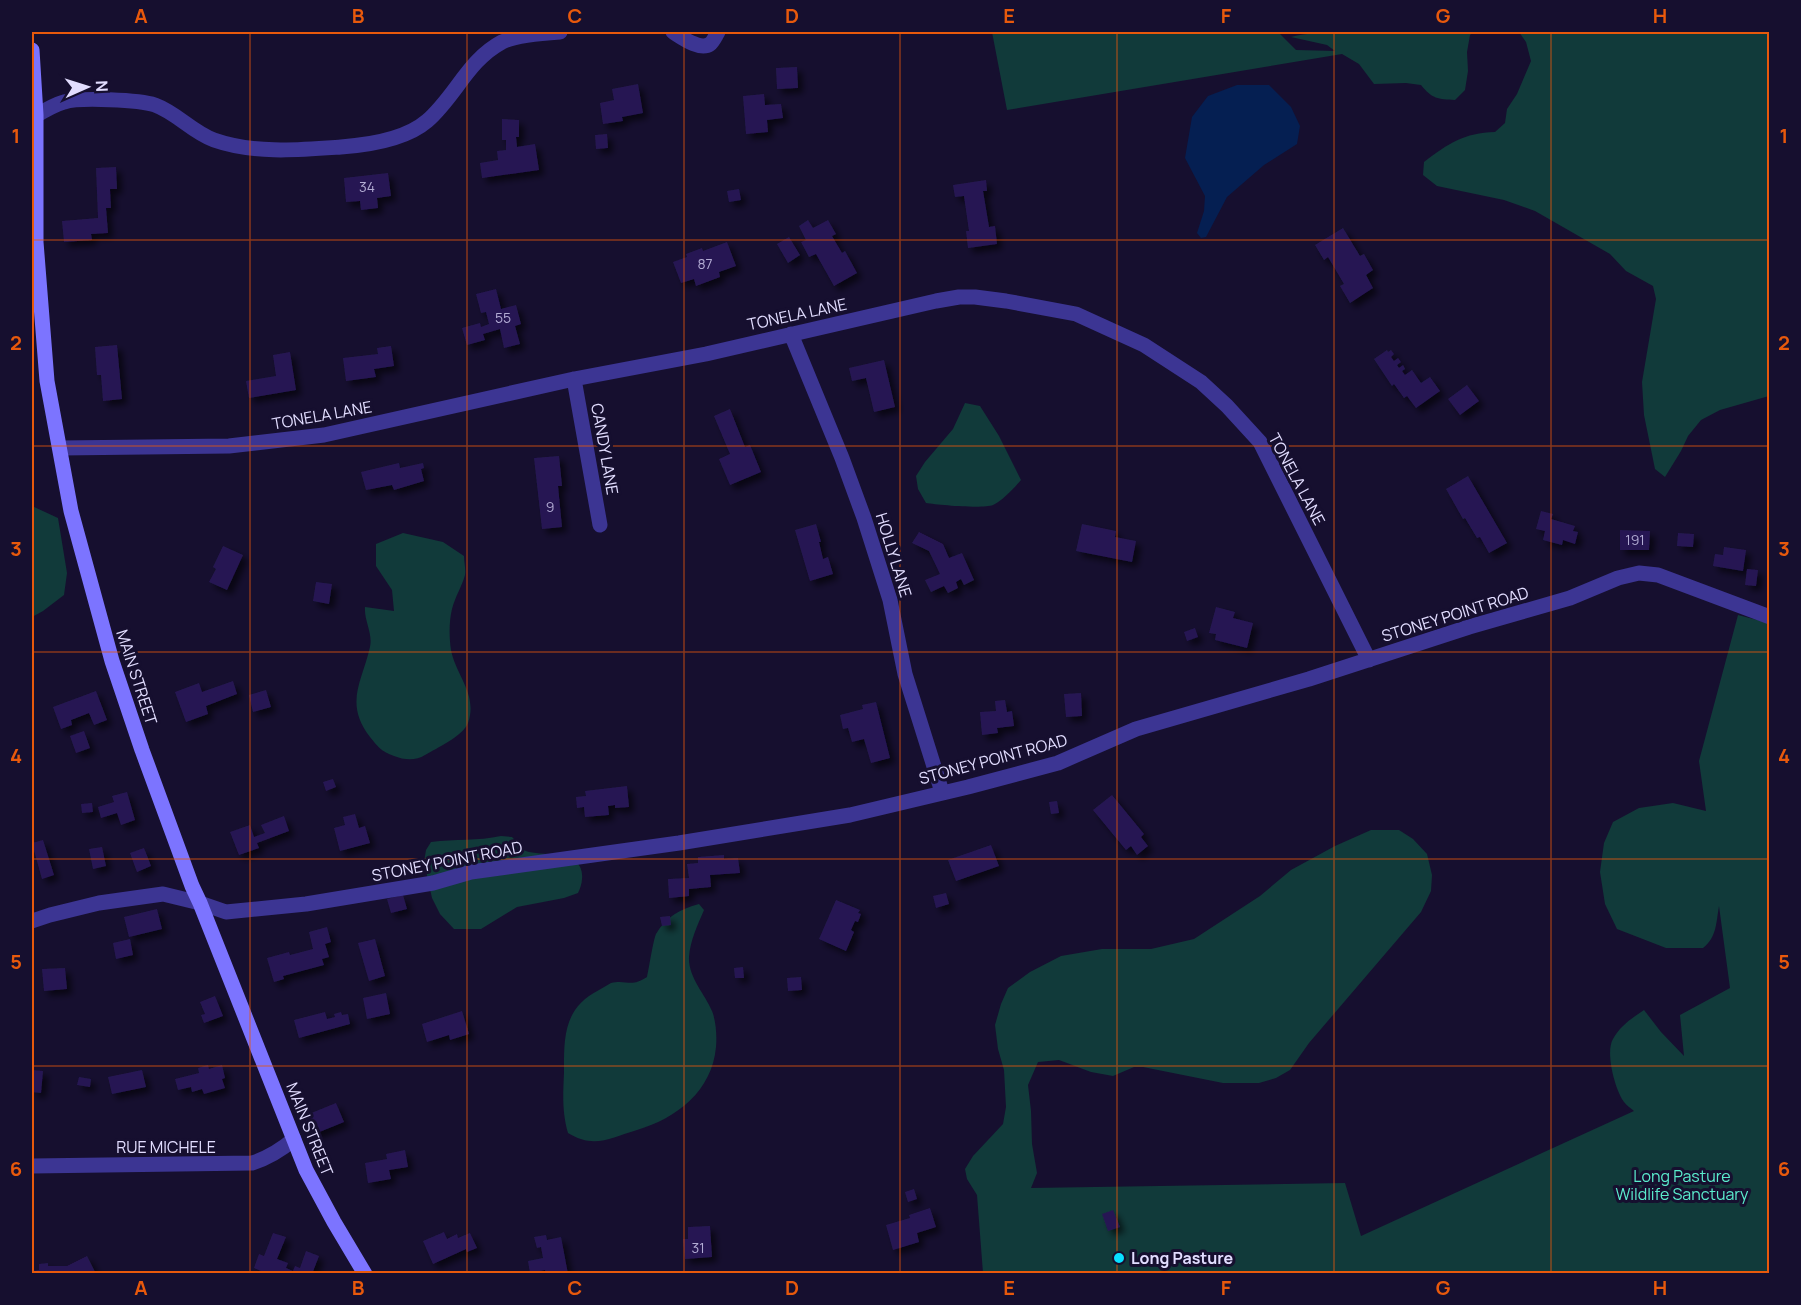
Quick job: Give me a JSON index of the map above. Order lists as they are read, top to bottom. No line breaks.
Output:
{"streets":{"main road":["MAIN STREET"],"street":["TONELA LANE","CANDY LANE","HOLLY LANE","STONEY POINT ROAD","RUE MICHELE"]},"crossings":[["TONELA LANE","CANDY LANE"],["TONELA LANE","HOLLY LANE"],["TONELA LANE","STONEY POINT ROAD"],["TONELA LANE","MAIN STREET"],["HOLLY LANE","STONEY POINT ROAD"],["STONEY POINT ROAD","MAIN STREET"],["MAIN STREET","RUE MICHELE"]],"parks":["Long Pasture Wildlife Sanctuary"],"places":["Long Pasture"],"house_numbers":["34","87","55","9","191","31"],"north":"right","grid":{"columns":["A","B","C","D","E","F","G","H"],"rows":["1","2","3","4","5","6"]}}
